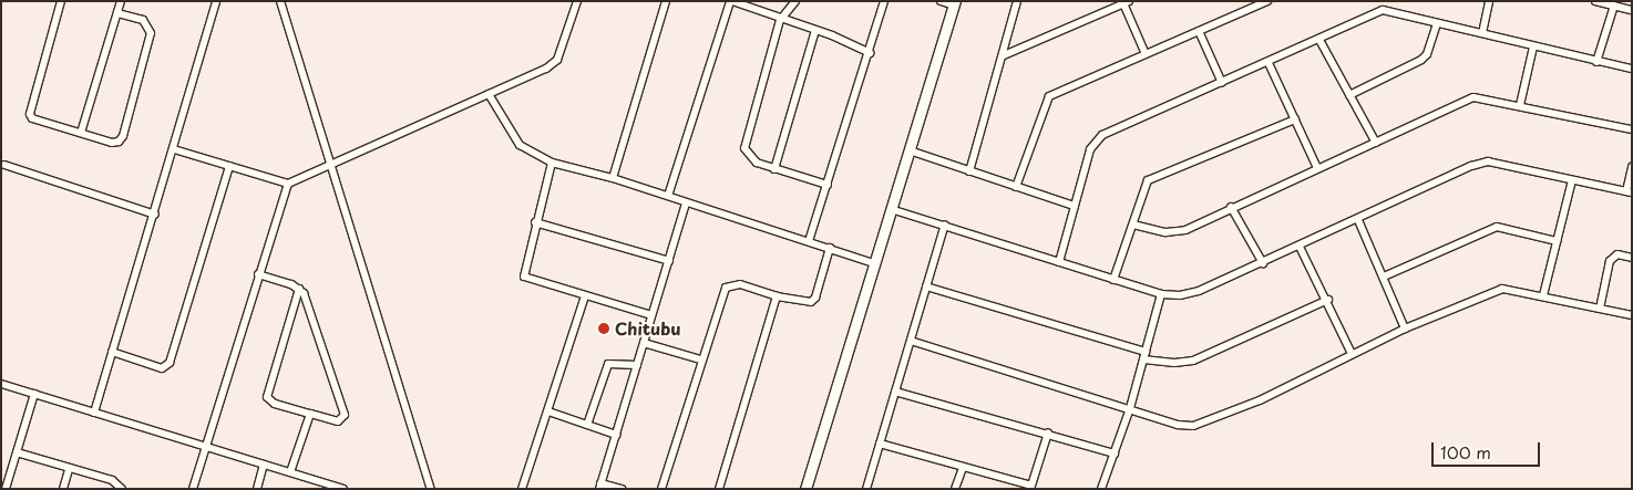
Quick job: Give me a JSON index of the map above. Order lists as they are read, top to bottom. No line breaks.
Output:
{"places":["Chitubu"],"scale_bar":"100 m"}
